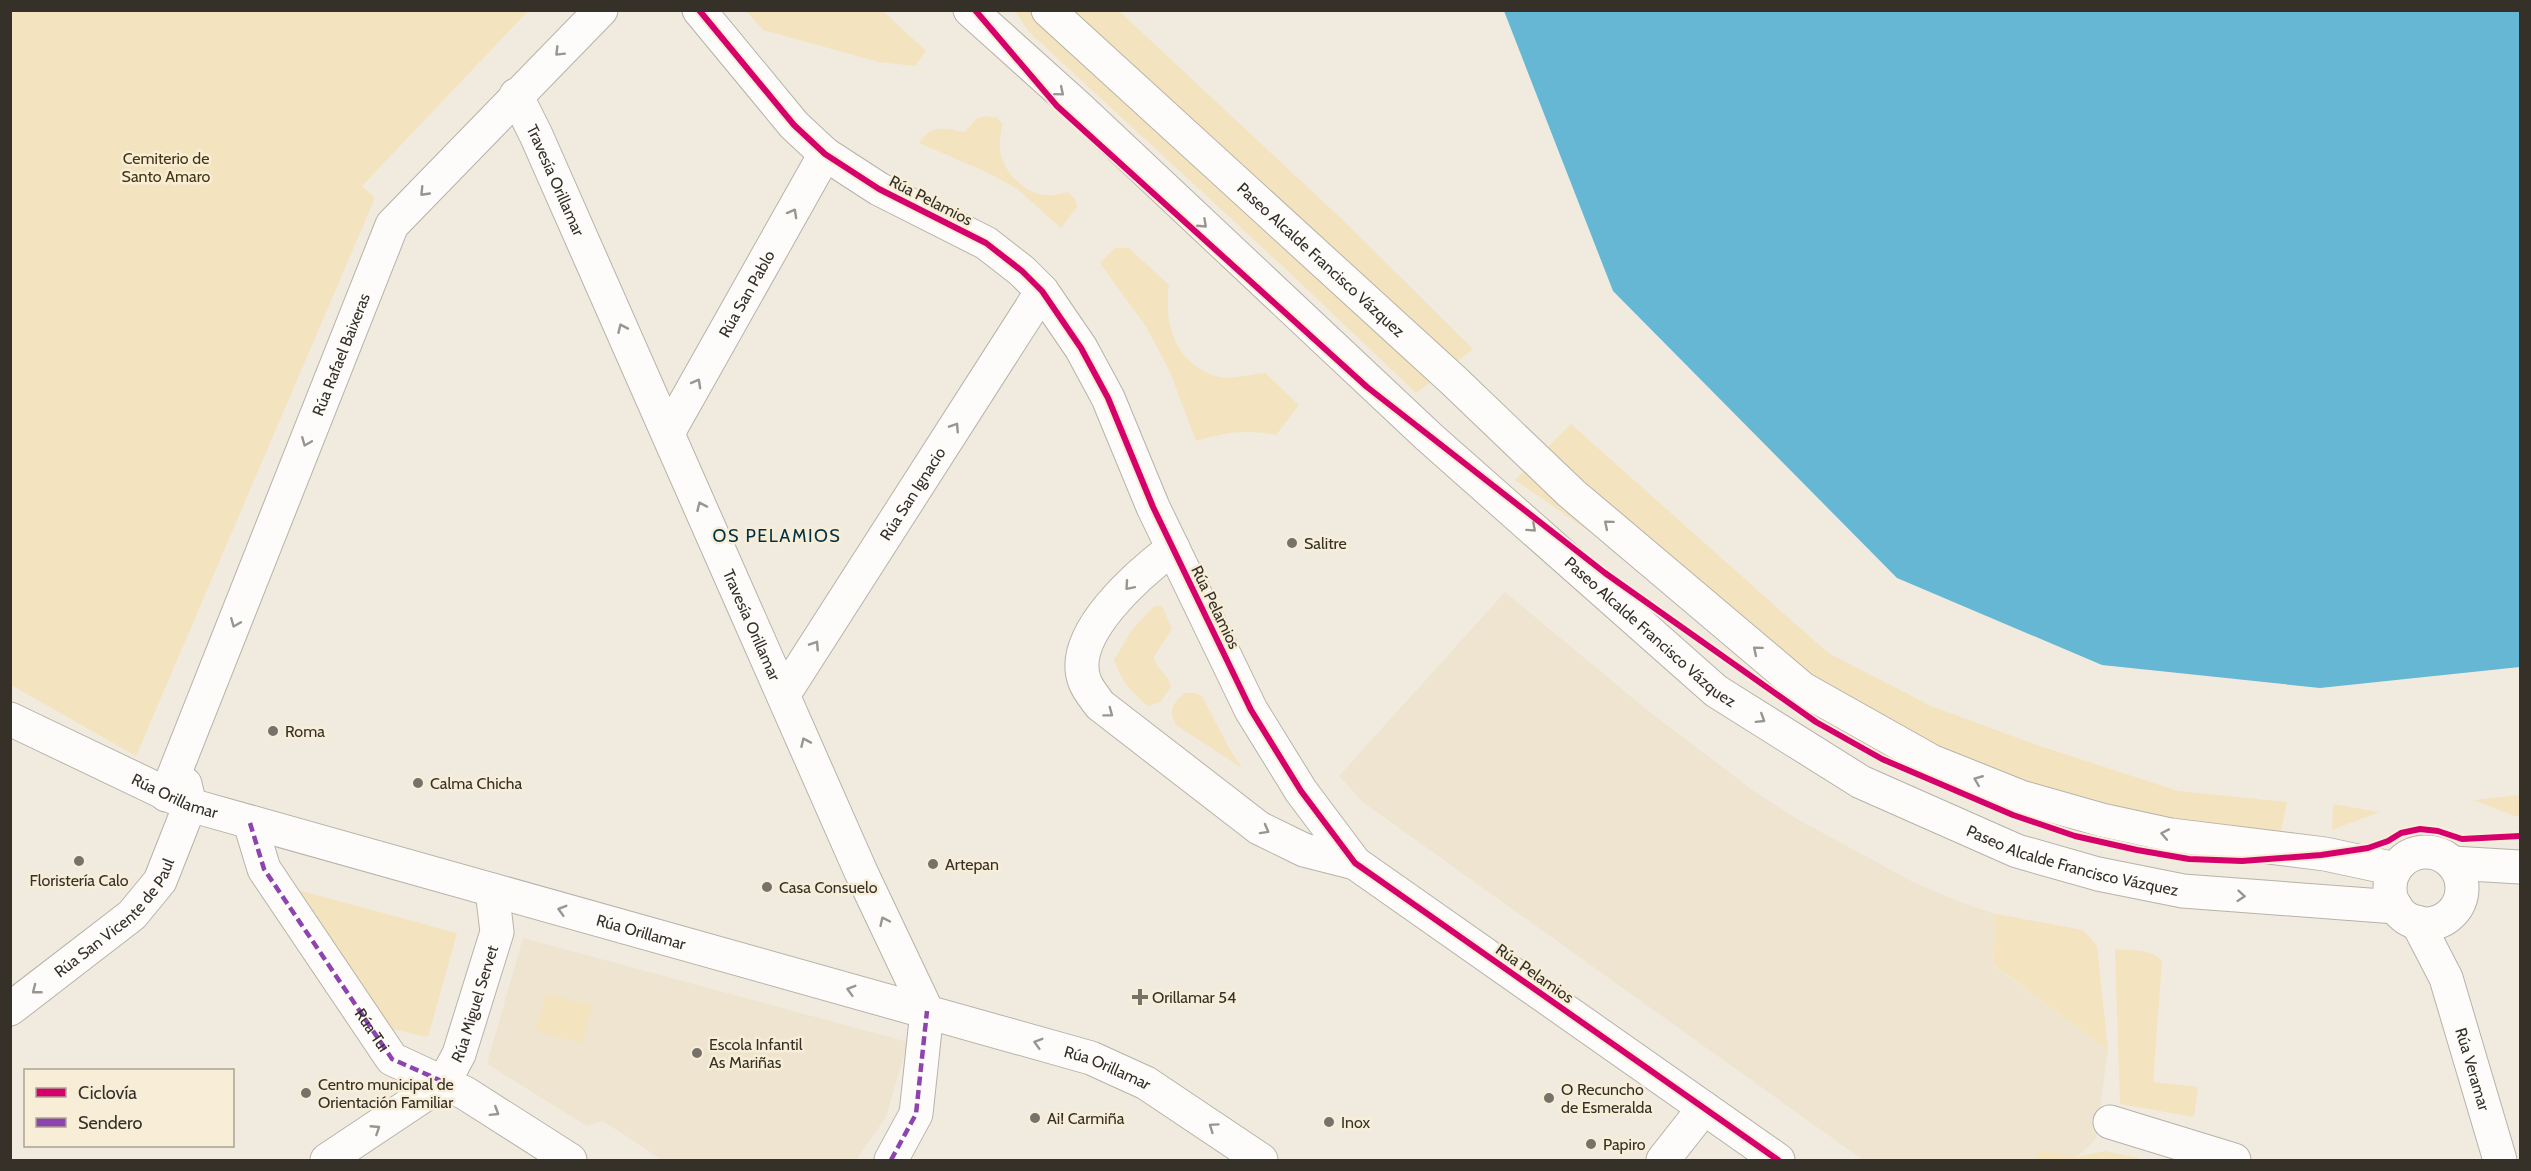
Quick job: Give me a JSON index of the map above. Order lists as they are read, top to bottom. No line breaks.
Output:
{"streets":{"street":["Travesía Orillamar","Rúa Pelamios","Paseo Alcalde Francisco Vázquez","Rúa San Pablo","Rúa Rafael Baixeras","Rúa San Ignacio","Rúa Orillamar","Rúa San Vicente de Paul","Rúa Miguel Servet","Rúa Tui","Rúa Veramar"]},"crossings":[["Travesía Orillamar","Rúa San Pablo"],["Travesía Orillamar","Rúa Rafael Baixeras"],["Travesía Orillamar","Rúa San Ignacio"],["Travesía Orillamar","Rúa Orillamar"],["Rúa Pelamios","Rúa San Pablo"],["Rúa Pelamios","Rúa San Ignacio"],["Paseo Alcalde Francisco Vázquez","Rúa Veramar"],["Rúa Rafael Baixeras","Rúa Orillamar"],["Rúa Rafael Baixeras","Rúa San Vicente de Paul"],["Rúa Orillamar","Rúa San Vicente de Paul"],["Rúa Orillamar","Rúa Miguel Servet"],["Rúa Orillamar","Rúa Tui"],["Rúa Miguel Servet","Rúa Tui"]],"one_way":["Travesía Orillamar","Rúa San Pablo","Rúa Rafael Baixeras","Rúa San Ignacio","Rúa Orillamar","Rúa San Vicente de Paul","Rúa Miguel Servet"],"districts":["OS PELAMIOS"],"parks":["Cemiterio de Santo Amaro"],"places":{"other":["Salitre","Roma","Calma Chicha","Floristería Calo","Artepan","Casa Consuelo","Escola Infantil As Mariñas","Centro municipal de Orientación Familiar","O Recuncho de Esmeralda","Ai! Carmiña","Inox","Papiro"],"health":["Orillamar 54"]},"legend":["Ciclovía","Sendero"]}
